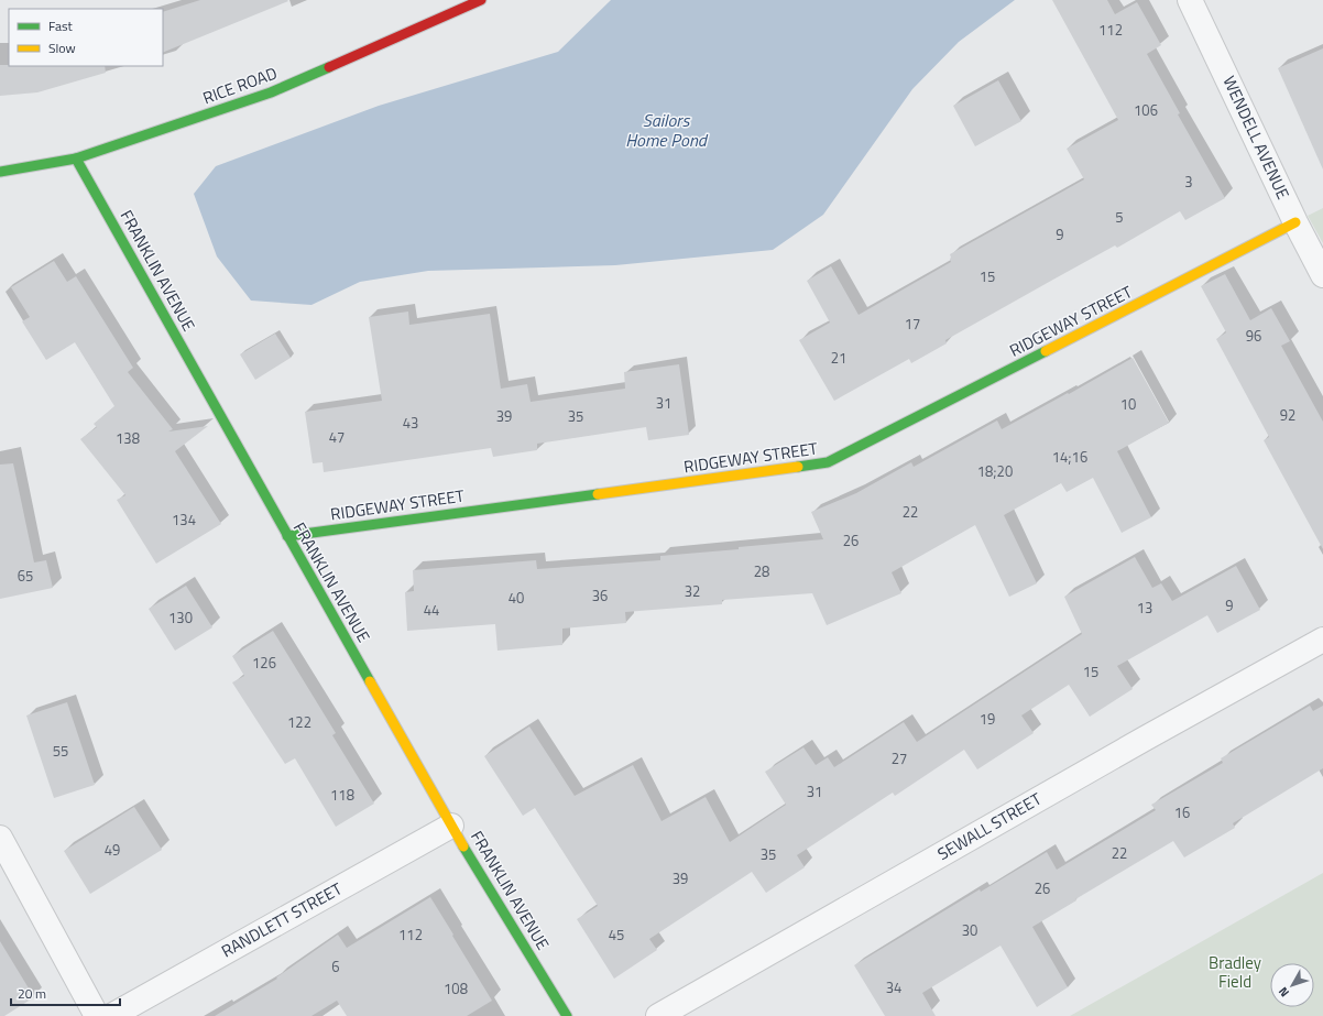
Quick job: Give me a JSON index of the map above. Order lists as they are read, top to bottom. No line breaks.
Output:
{"streets":{"street":["RICE ROAD","WENDELL AVENUE","FRANKLIN AVENUE","RIDGEWAY STREET","SEWALL STREET","RANDLETT STREET"]},"crossings":[["RICE ROAD","FRANKLIN AVENUE"],["WENDELL AVENUE","RIDGEWAY STREET"],["FRANKLIN AVENUE","RIDGEWAY STREET"],["FRANKLIN AVENUE","RANDLETT STREET"]],"water":["Sailors Home Pond"],"parks":["Bradley Field"],"house_numbers":["112","106","3","5","9","15","17","96","21","31","10","92","39","35","43","47","138","14;16","18;20","22","134","26","28","65","32","36","40","9","13","44","130","126","15","19","122","55","27","31","118","16","49","22","35","39","26","30","112","45","6","34","108"],"legend":["Fast","Slow"],"scale_bar":"20 m","north":"bottom left"}
